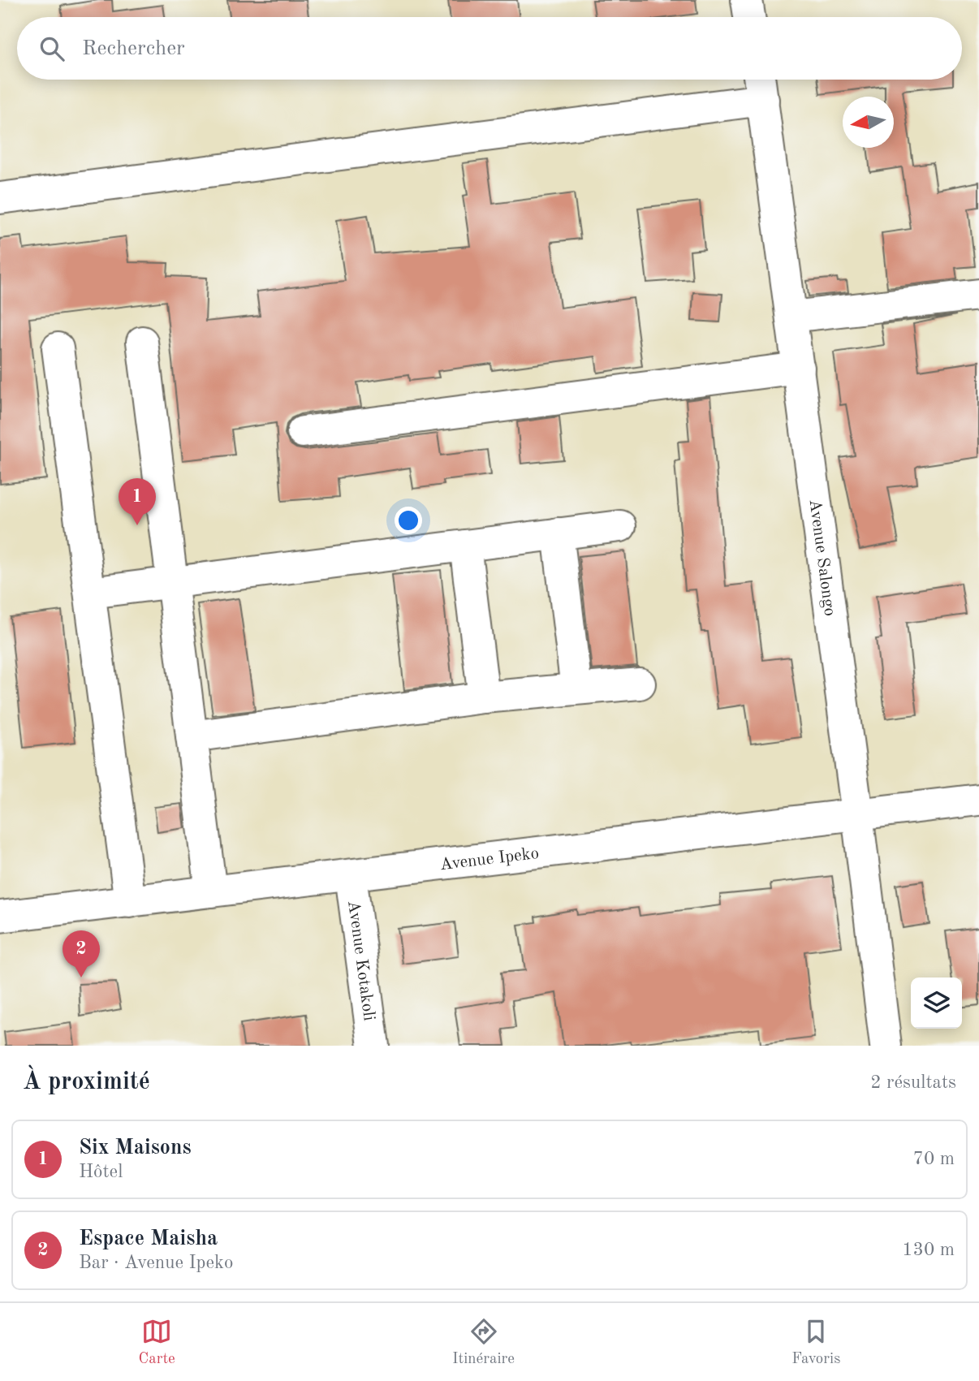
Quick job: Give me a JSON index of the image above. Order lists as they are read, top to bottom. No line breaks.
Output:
{"streets":{"street":["Avenue Salongo","Avenue Ipeko","Avenue Kotakoli"]},"crossings":[["Avenue Salongo","Avenue Ipeko"],["Avenue Ipeko","Avenue Kotakoli"]],"north":"left","page":{"search":"Rechercher","pins":["1","2"],"heading":["À proximité","2 résultats"],"list":[{"mark":"1","name":"Six Maisons","note":"Hôtel","value":"70 m"},{"mark":"2","name":"Espace Maisha","note":"Bar · Avenue Ipeko","value":"130 m"}],"nav":["Carte","Itinéraire","Favoris"]}}
